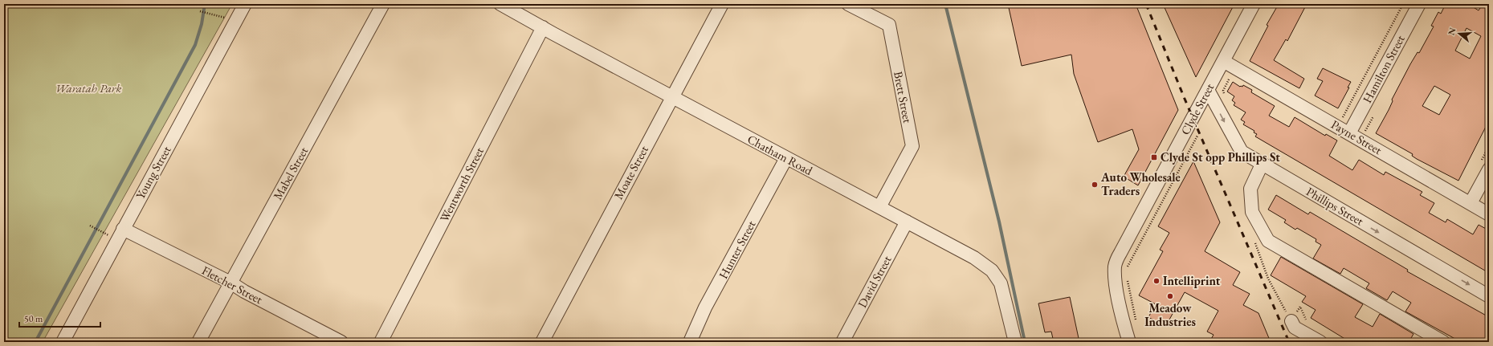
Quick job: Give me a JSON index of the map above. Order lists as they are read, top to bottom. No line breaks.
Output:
{"streets":{"street":["Hamilton Street","Brett Street","Clyde Street","Payne Street","Chatham Road","Young Street","Moate Street","Mabel Street","Wentworth Street","Phillips Street","Hunter Street","David Street","Fletcher Street"]},"crossings":[["Hamilton Street","Payne Street"],["Brett Street","Chatham Road"],["Clyde Street","Payne Street"],["Clyde Street","Phillips Street"],["Chatham Road","Moate Street"],["Chatham Road","Wentworth Street"],["Chatham Road","Hunter Street"],["Chatham Road","David Street"],["Young Street","Fletcher Street"],["Mabel Street","Fletcher Street"]],"one_way":["Phillips Street"],"parks":["Waratah Park"],"places":{"transit":["Clyde St opp Phillips St"],"other":["Auto Wholesale Traders","Intelliprint","Meadow Industries"]},"scale_bar":"50 m","north":"left"}
